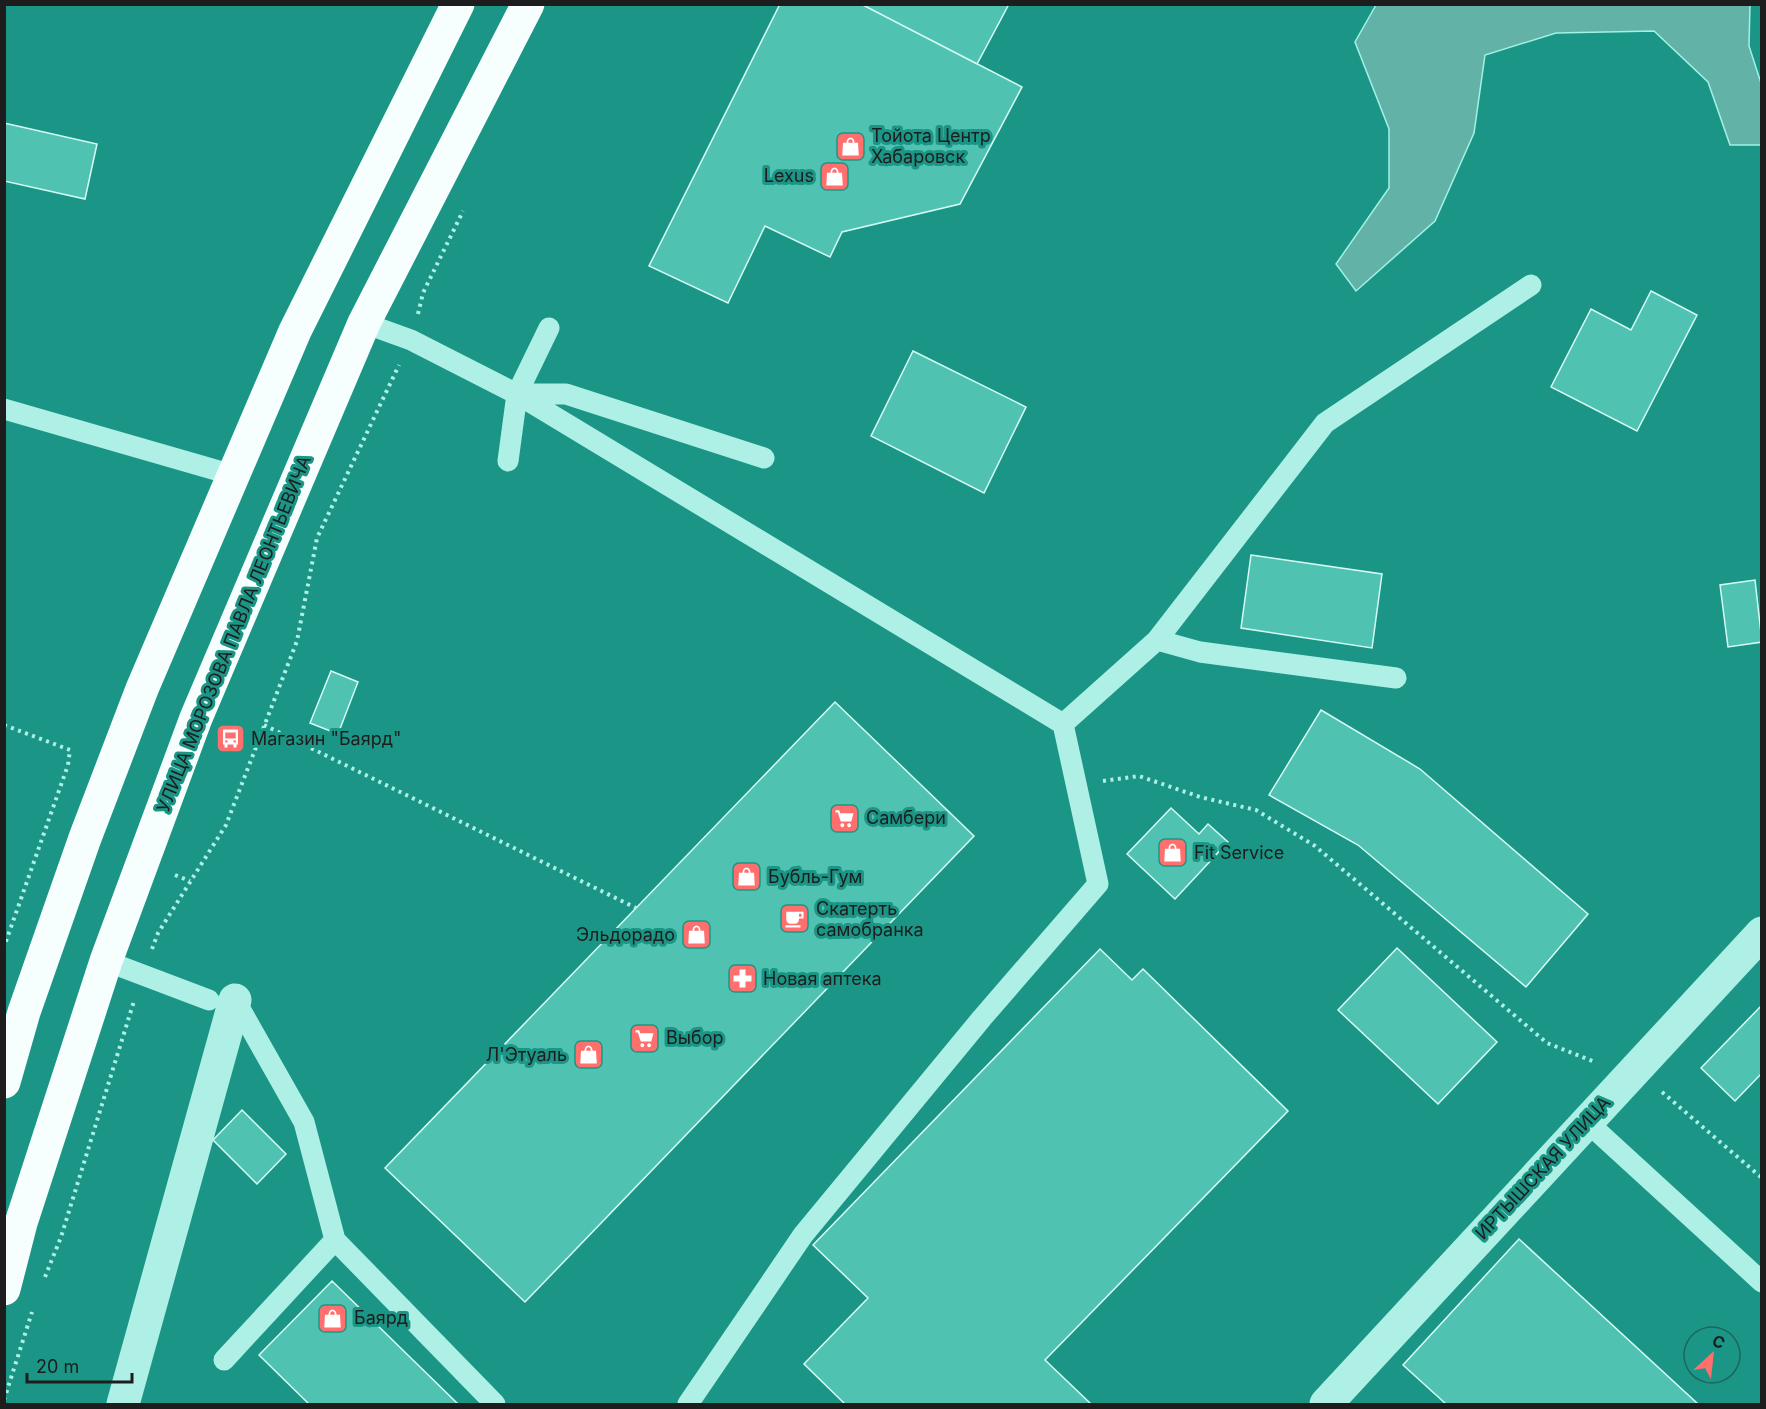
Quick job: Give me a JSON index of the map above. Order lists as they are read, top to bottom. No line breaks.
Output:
{"streets":{"main road":["УЛИЦА МОРОЗОВА ПАВЛА ЛЕОНТЬЕВИЧА"],"street":["ИРТЫШСКАЯ УЛИЦА"]},"places":{"shop":["Тойота Центр Хабаровск","Lexus","Fit Service","Бубль-Гум","Эльдорадо","Л'Этуаль","Баярд"],"bus stop":["Магазин \"Баярд\""],"supermarket":["Самбери","Выбор"],"cafe":["Скатерть самобранка"],"pharmacy":["Новая аптека"]},"scale_bar":"20 m","north":"top right"}
